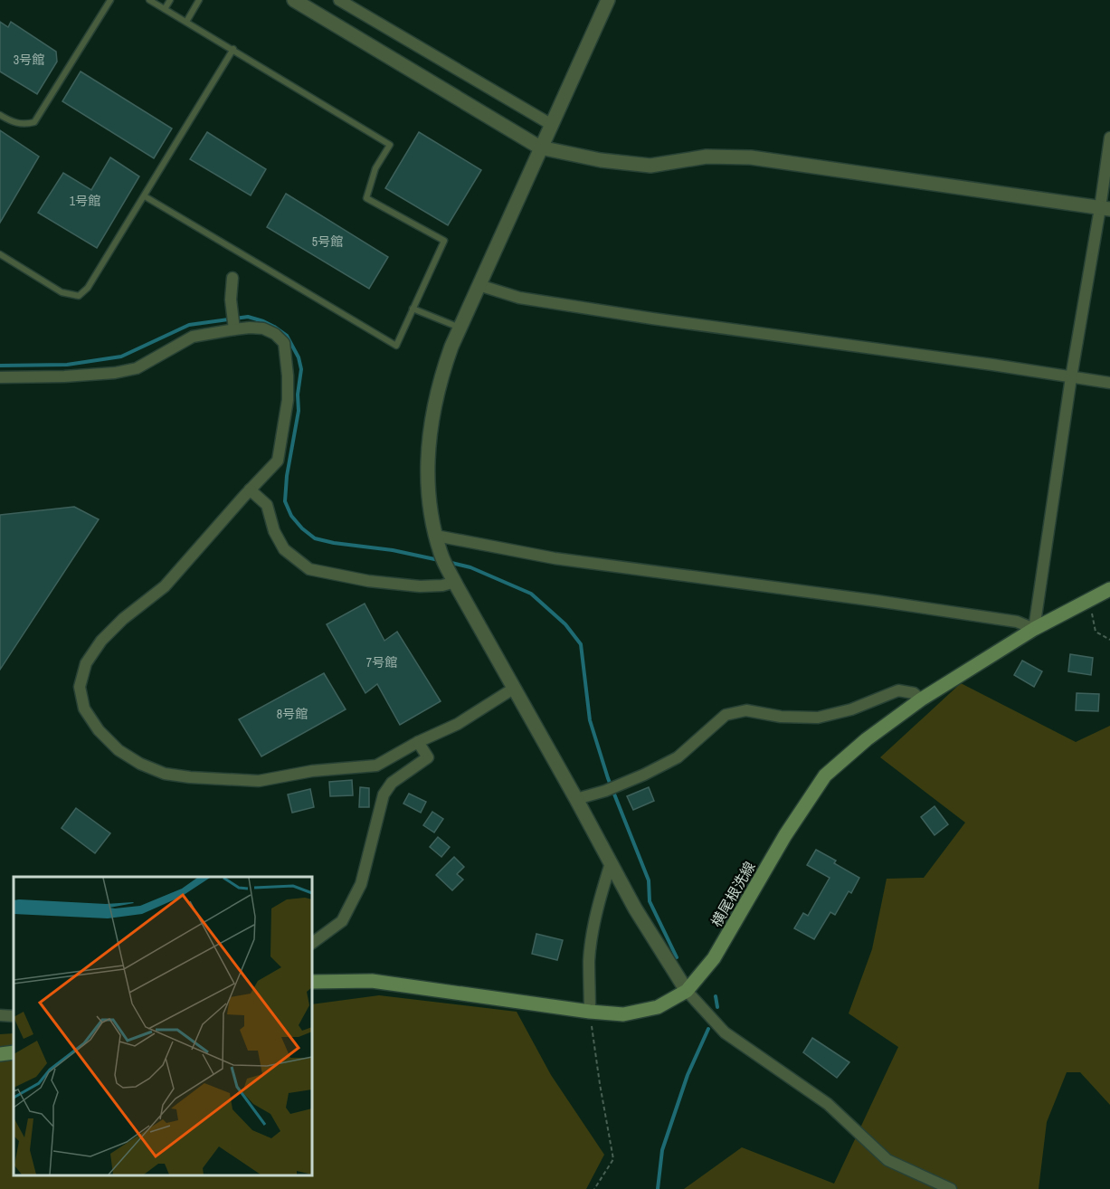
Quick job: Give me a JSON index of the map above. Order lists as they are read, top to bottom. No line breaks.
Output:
{"streets":{"main road":["横尾根洗線"]},"house_numbers":["3号館","1号館","5号館","7号館","8号館"]}
